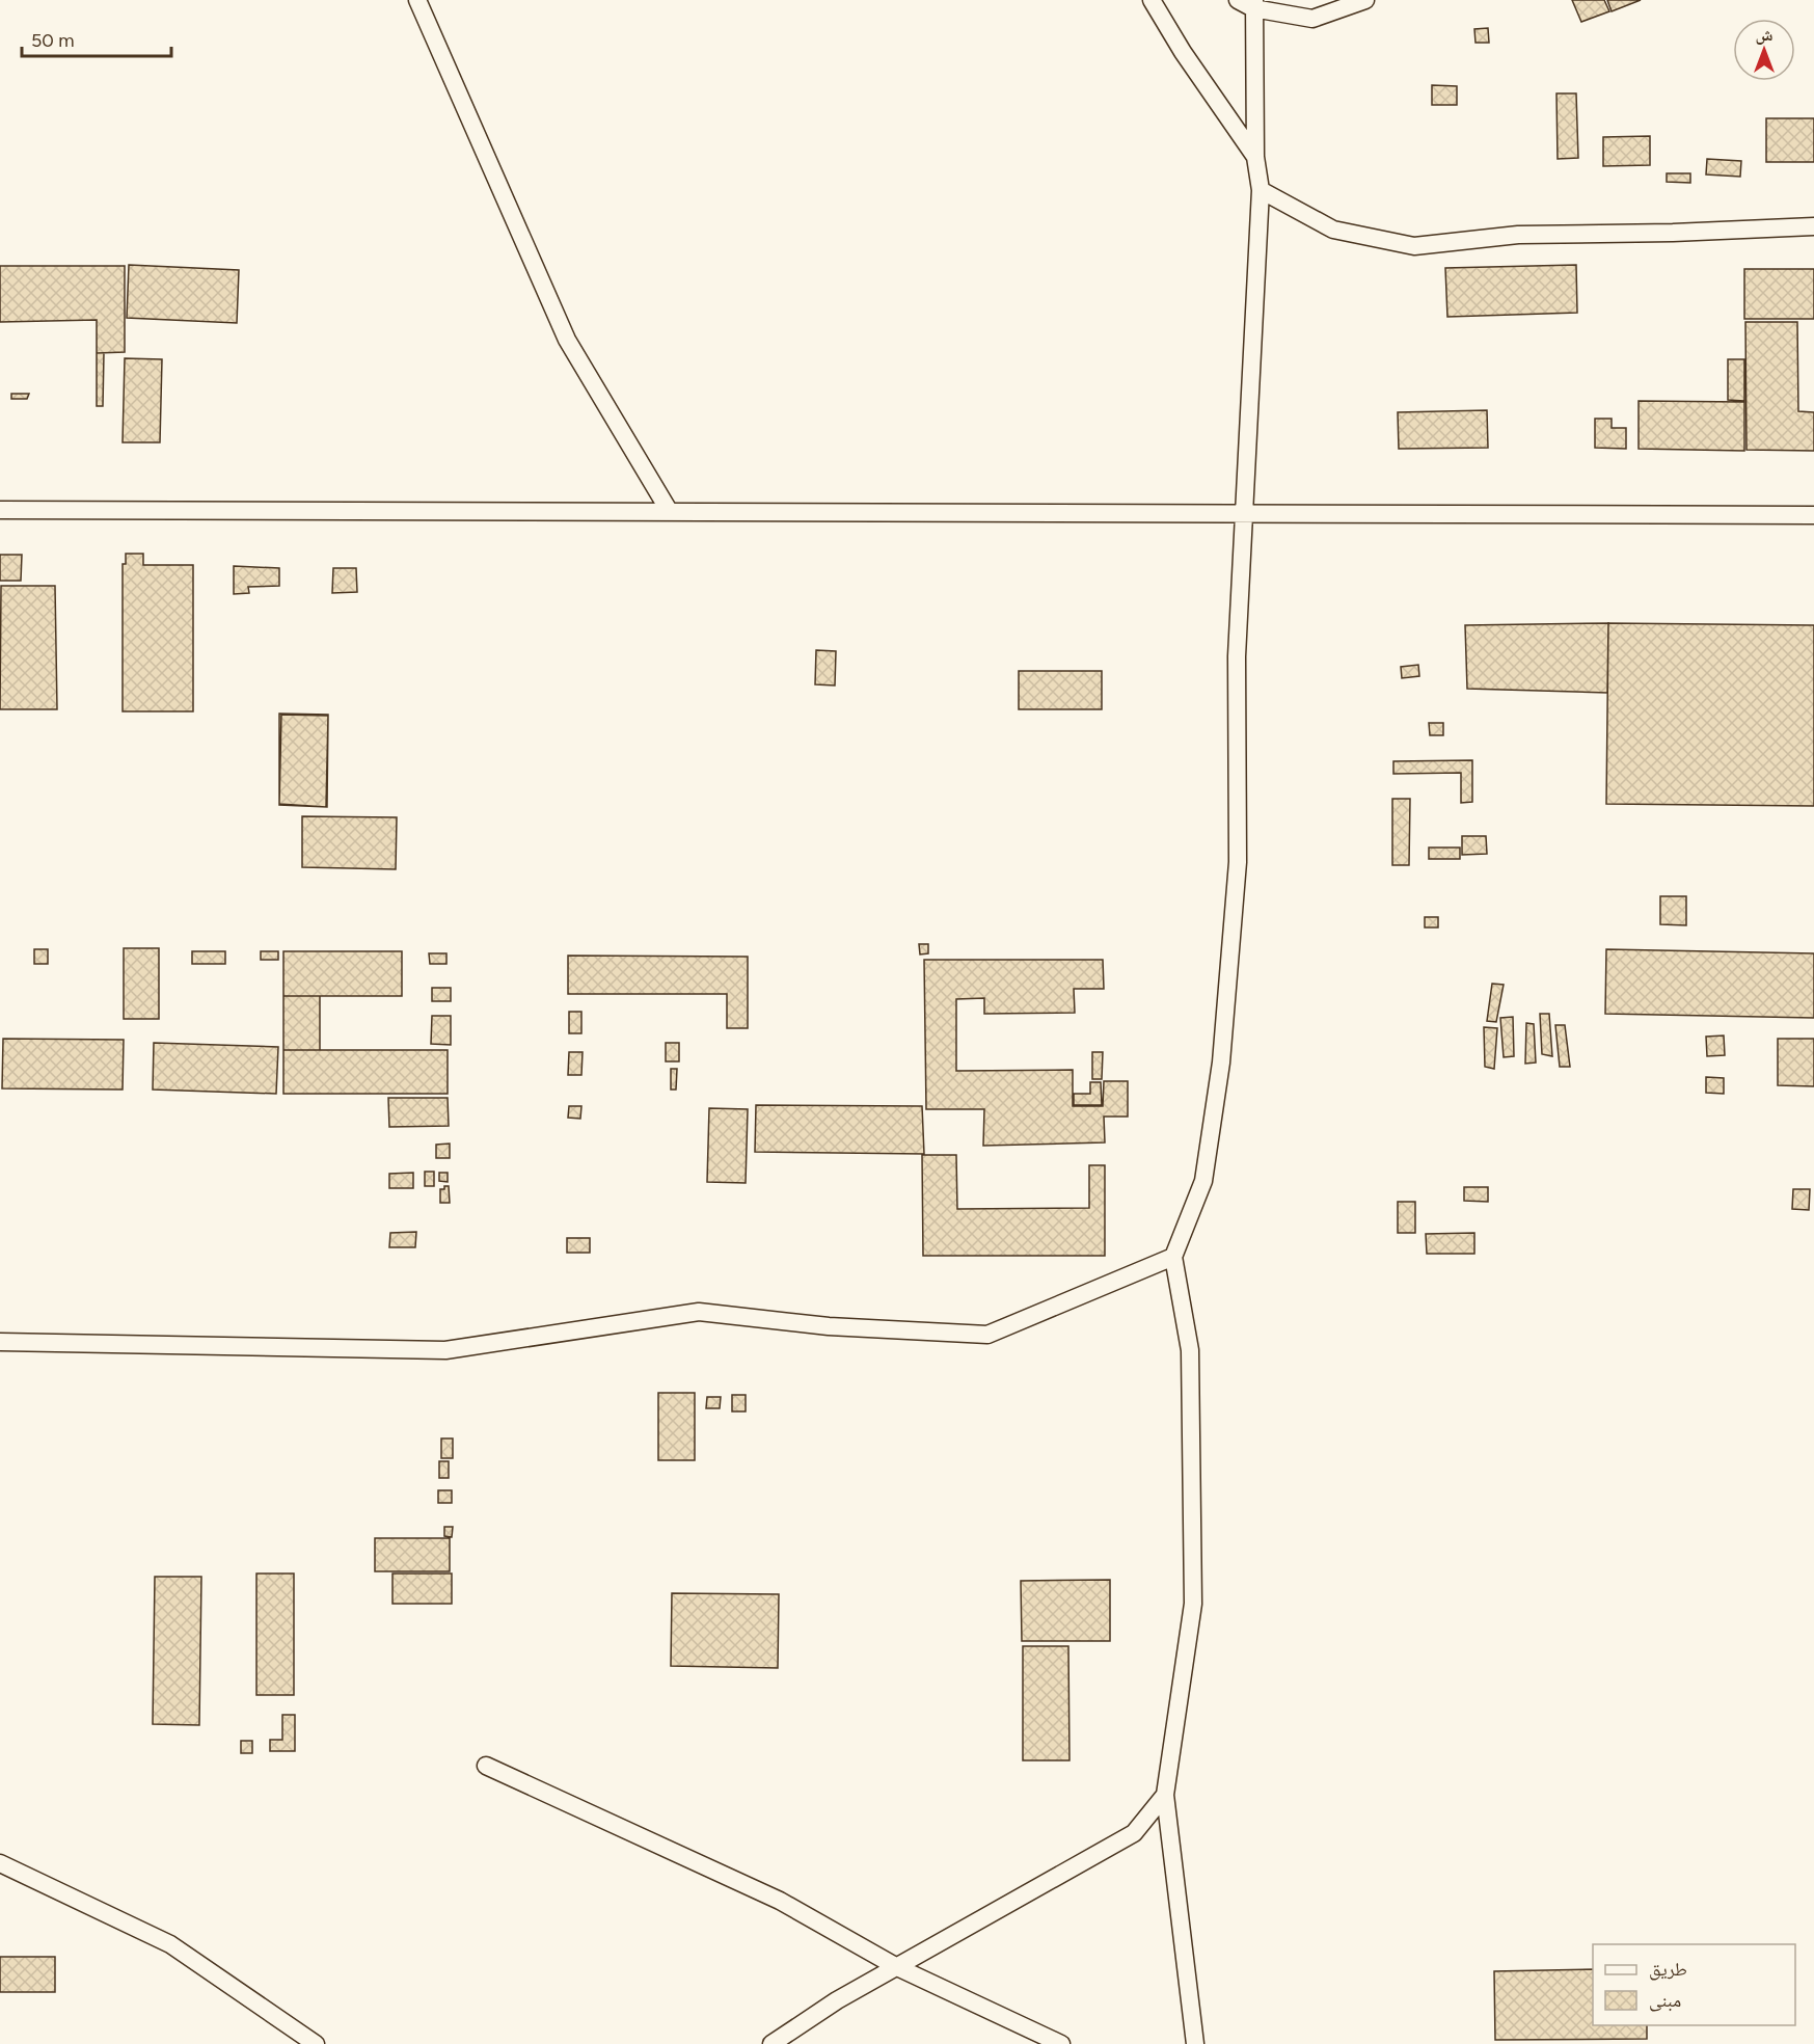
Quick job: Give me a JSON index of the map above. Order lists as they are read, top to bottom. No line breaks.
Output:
{"legend":["طريق","مبنى"],"scale_bar":"50 m","north":"top"}
